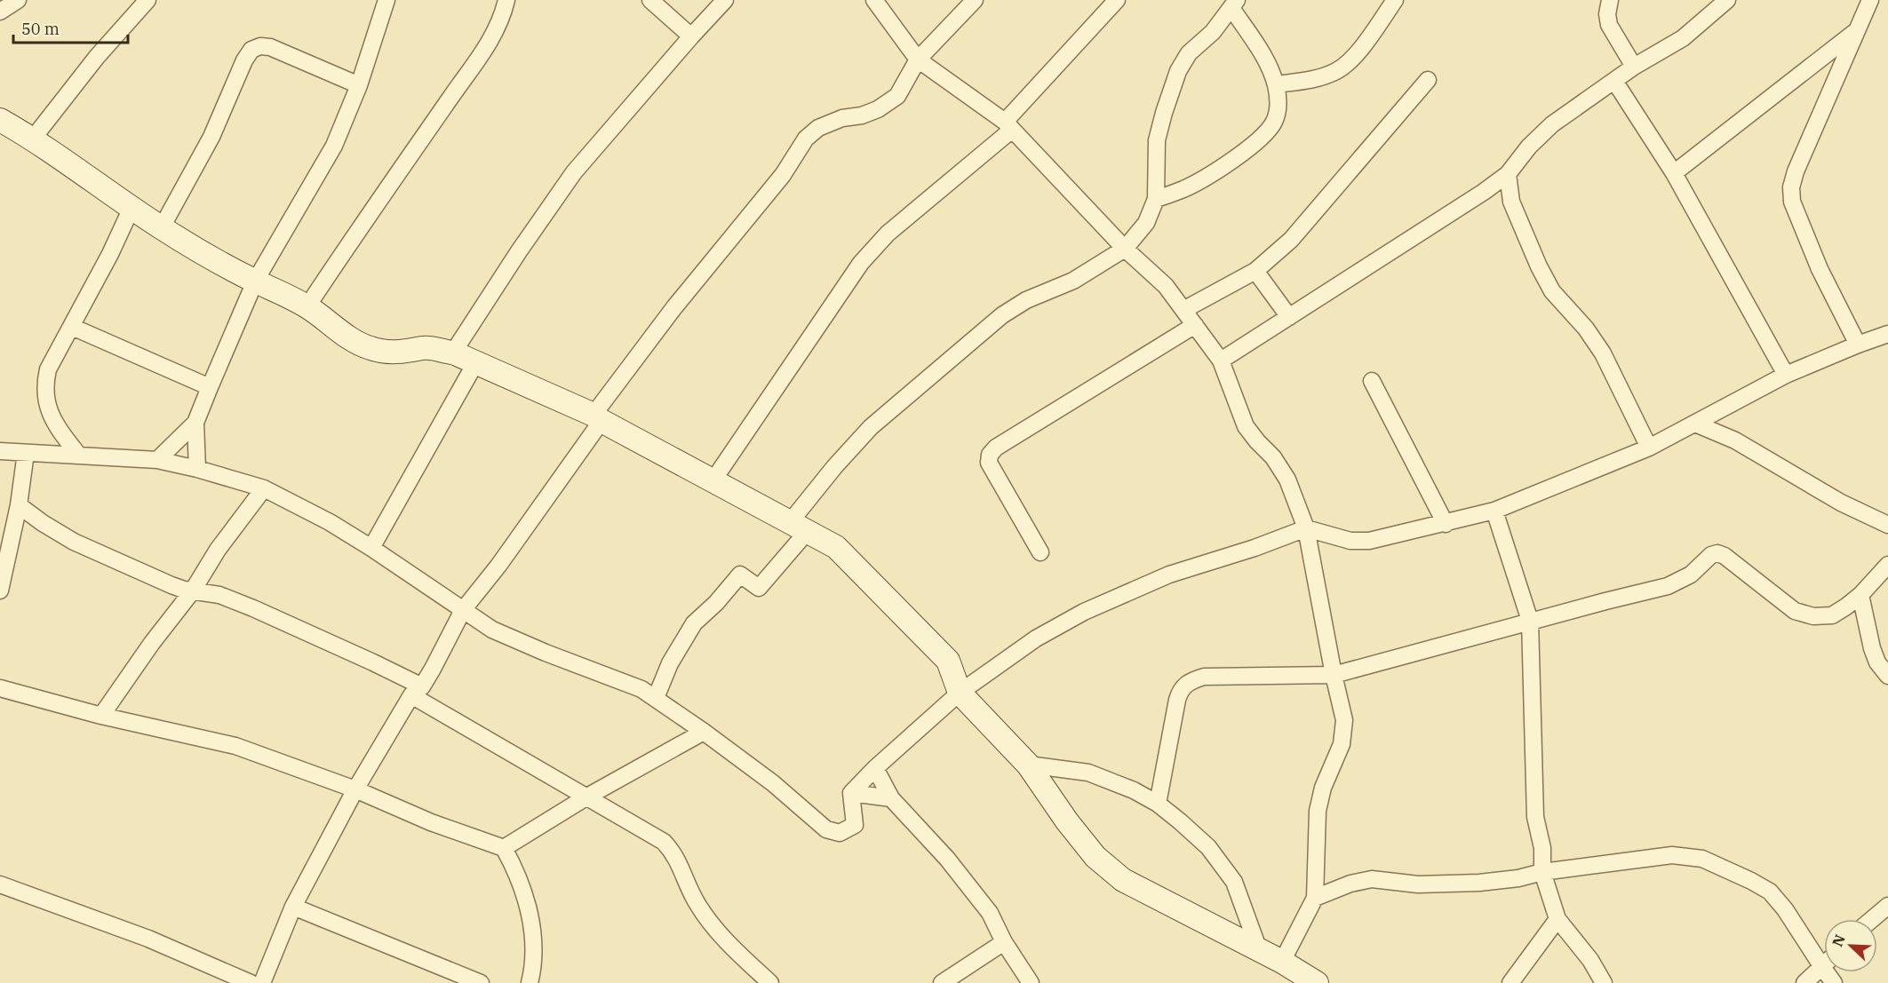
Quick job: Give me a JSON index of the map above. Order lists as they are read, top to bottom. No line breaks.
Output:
{"scale_bar":"50 m","north":"top left"}
